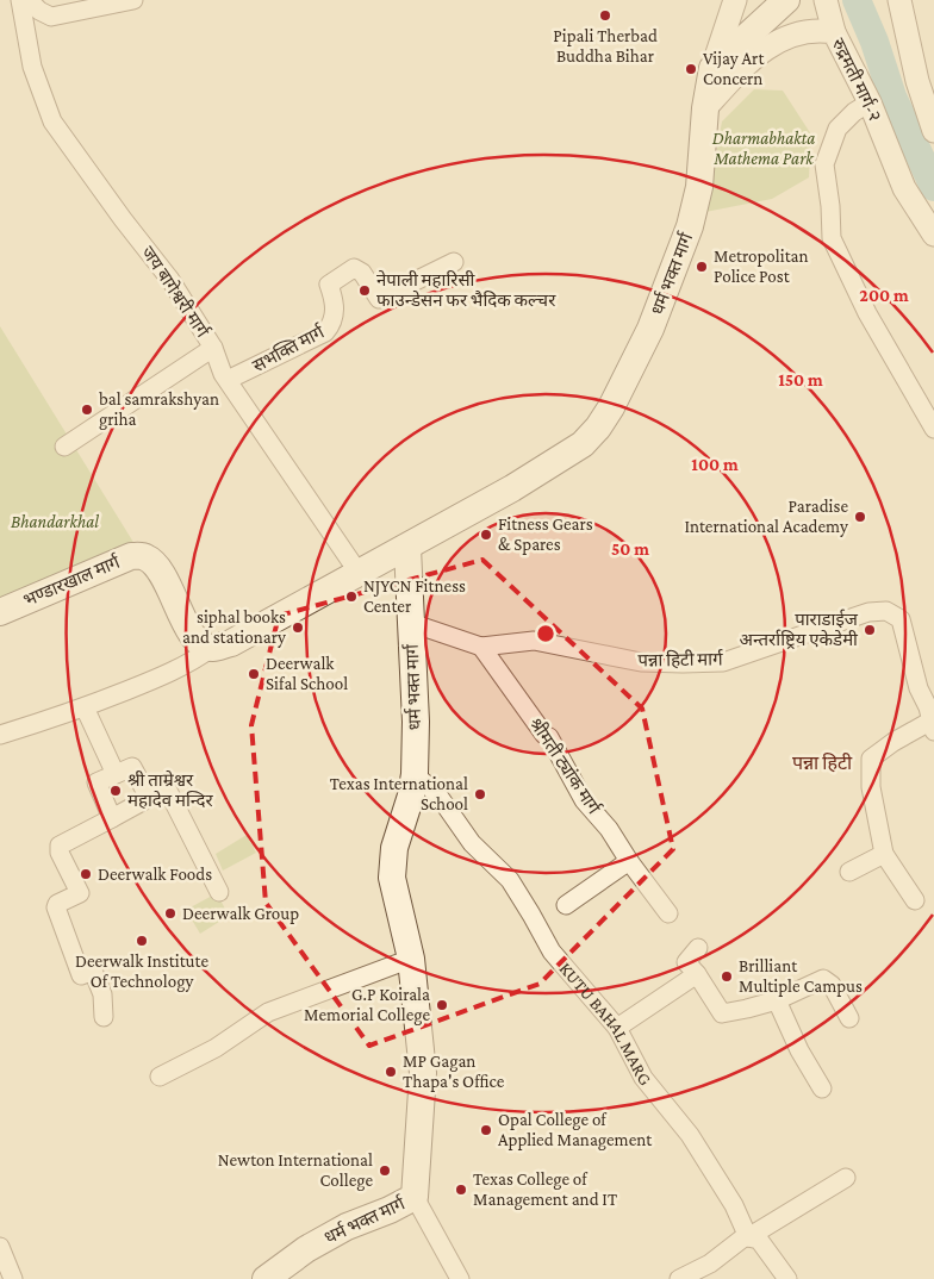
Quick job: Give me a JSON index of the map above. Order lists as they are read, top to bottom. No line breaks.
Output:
{"streets":{"main road":["धर्म भक्त मार्ग","भण्डारखाल मार्ग"],"street":["रुद्रमती मार्ग-२","जय बागेश्वरी मार्ग","सभक्ति मार्ग","पन्ना हिटी मार्ग","श्रीमती ट्यांक मार्ग","KUTU BAHAL MARG"]},"crossings":[["रुद्रमती मार्ग-२","धर्म भक्त मार्ग"],["धर्म भक्त मार्ग","पन्ना हिटी मार्ग"],["धर्म भक्त मार्ग","KUTU BAHAL MARG"],["जय बागेश्वरी मार्ग","सभक्ति मार्ग"],["पन्ना हिटी मार्ग","श्रीमती ट्यांक मार्ग"]],"districts":["पन्ना हिटी"],"parks":["Dharmabhakta Mathema Park","Bhandarkhal"],"places":["Pipali Therbad Buddha Bihar","Vijay Art Concern","Metropolitan Police Post","नेपाली महारिसी फाउन्डेसन फर भैदिक कल्चर","bal samrakshyan griha","Paradise International Academy","Fitness Gears & Spares","NJYCN Fitness Center","siphal books and stationary","पाराडाईज अन्तर्राष्ट्रिय एकेडेमी","Deerwalk Sifal School","श्री ताम्रेश्वर महादेव मन्दिर","Texas International School","Deerwalk Foods","Deerwalk Group","Deerwalk Institute Of Technology","Brilliant Multiple Campus","G.P Koirala Memorial College","MP Gagan Thapa's Office","Opal College of Applied Management","Newton International College","Texas College of Management and IT"],"rings":["200 m","150 m","100 m","50 m"]}
